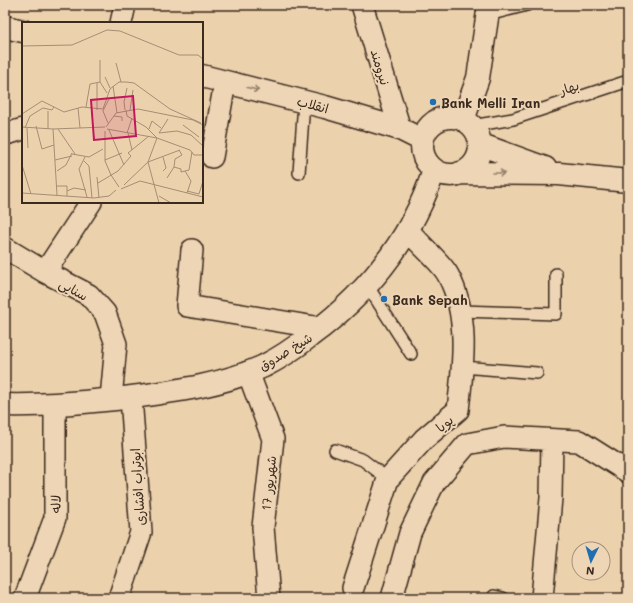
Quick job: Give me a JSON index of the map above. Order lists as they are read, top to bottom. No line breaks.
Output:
{"streets":{"main road":["انقلاب","شیخ صدوق"],"street":["نیرومند","سنایی","پویا","17 شهریور","ابوتراب افشاری","لاله"],"lane":["بهار"]},"crossings":[["نیرومند","انقلاب"],["بهار","انقلاب"],["بهار","شیخ صدوق"],["انقلاب","شیخ صدوق"],["سنایی","شیخ صدوق"],["سنایی","ابوتراب افشاری"],["شیخ صدوق","پویا"],["شیخ صدوق","17 شهریور"],["شیخ صدوق","ابوتراب افشاری"],["شیخ صدوق","لاله"]],"one_way":["انقلاب"],"places":["Bank Melli Iran","Bank Sepah"],"north":"bottom"}
